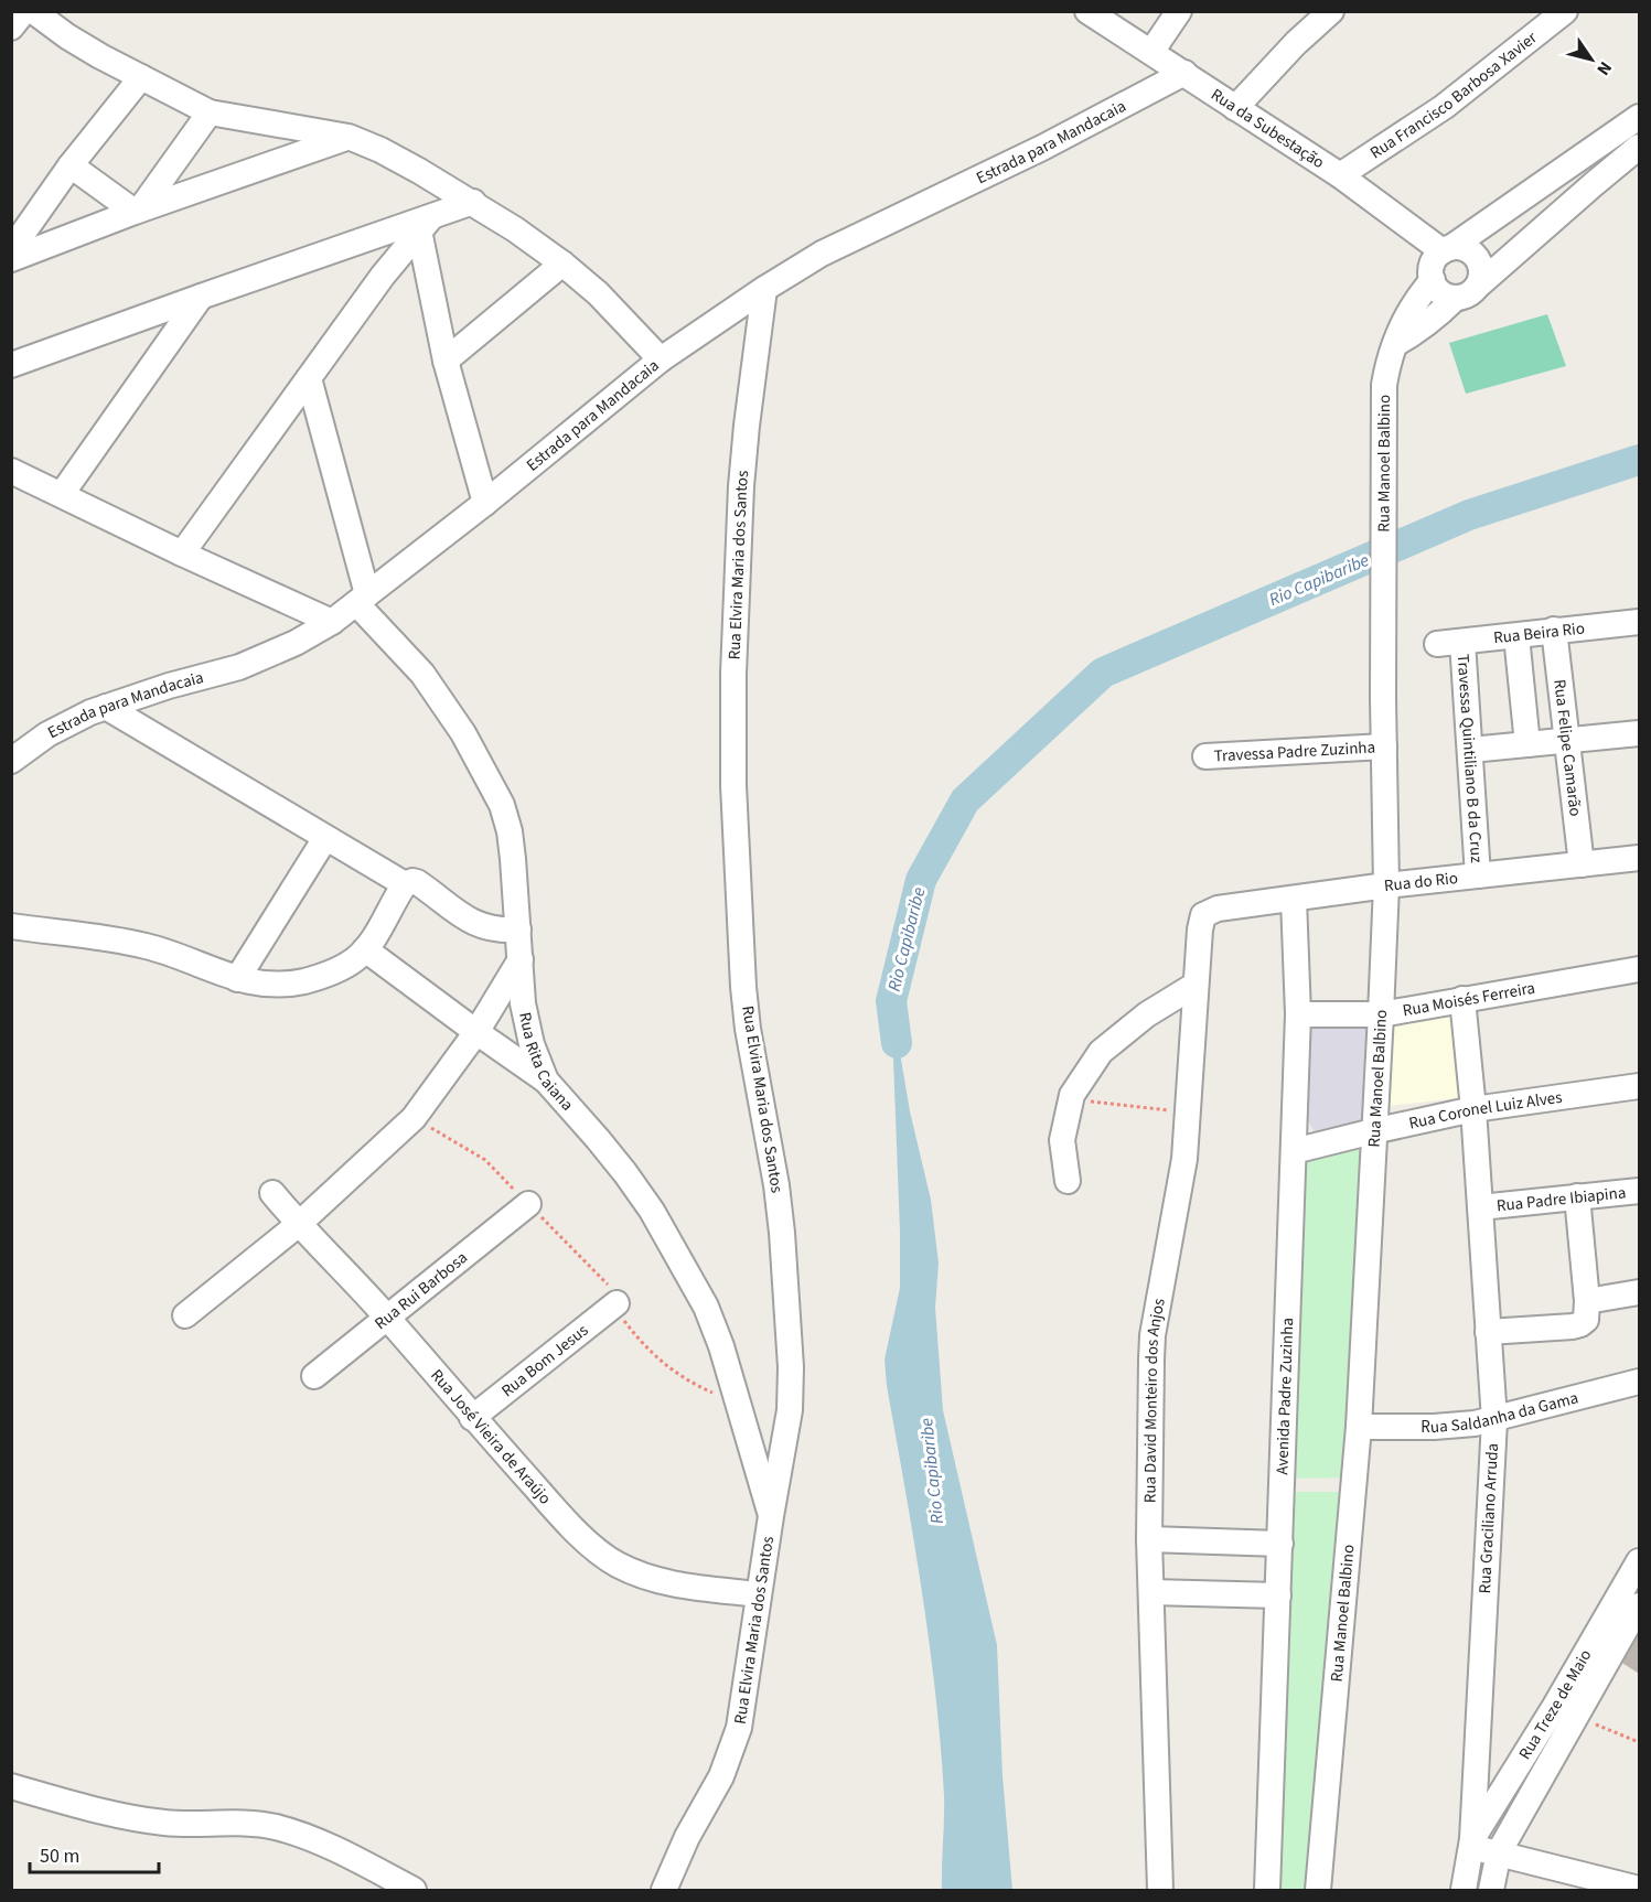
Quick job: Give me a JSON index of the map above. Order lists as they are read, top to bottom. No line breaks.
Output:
{"streets":{"street":["Rua Francisco Barbosa Xavier","Rua da Subestação","Estrada para Mandacaia","Rua Manoel Balbino","Rua Elvira Maria dos Santos","Rua Beira Rio","Rua Felipe Camarão","Travessa Padre Zuzinha","Travessa Quintiliano B da Cruz","Rua do Rio","Rua Moisés Ferreira","Rua Rita Caiana","Rua Coronel Luiz Alves","Rua Padre Ibiapina","Rua Rui Barbosa","Rua Bom Jesus","Avenida Padre Zuzinha","Rua David Monteiro dos Anjos","Rua Saldanha da Gama","Rua José Vieira de Araújo","Rua Graciliano Arruda","Rua Treze de Maio"]},"crossings":[["Rua Francisco Barbosa Xavier","Rua da Subestação"],["Rua da Subestação","Estrada para Mandacaia"],["Rua da Subestação","Rua Manoel Balbino"],["Estrada para Mandacaia","Rua Elvira Maria dos Santos"],["Estrada para Mandacaia","Rua Rita Caiana"],["Rua Manoel Balbino","Travessa Padre Zuzinha"],["Rua Manoel Balbino","Rua do Rio"],["Rua Manoel Balbino","Rua Moisés Ferreira"],["Rua Manoel Balbino","Rua Coronel Luiz Alves"],["Rua Manoel Balbino","Rua Saldanha da Gama"],["Rua Elvira Maria dos Santos","Rua Rita Caiana"],["Rua Elvira Maria dos Santos","Rua José Vieira de Araújo"],["Rua Beira Rio","Rua Felipe Camarão"],["Rua Beira Rio","Travessa Quintiliano B da Cruz"],["Rua Felipe Camarão","Rua do Rio"],["Travessa Quintiliano B da Cruz","Rua do Rio"],["Rua do Rio","Avenida Padre Zuzinha"],["Rua do Rio","Rua David Monteiro dos Anjos"],["Rua Moisés Ferreira","Avenida Padre Zuzinha"],["Rua Moisés Ferreira","Rua Graciliano Arruda"],["Rua Coronel Luiz Alves","Avenida Padre Zuzinha"],["Rua Coronel Luiz Alves","Rua Graciliano Arruda"],["Rua Padre Ibiapina","Rua Graciliano Arruda"],["Rua Rui Barbosa","Rua José Vieira de Araújo"],["Rua Bom Jesus","Rua José Vieira de Araújo"],["Rua Saldanha da Gama","Rua Graciliano Arruda"],["Rua Graciliano Arruda","Rua Treze de Maio"]],"water":["Rio Capibaribe"],"scale_bar":"50 m","north":"bottom right"}
